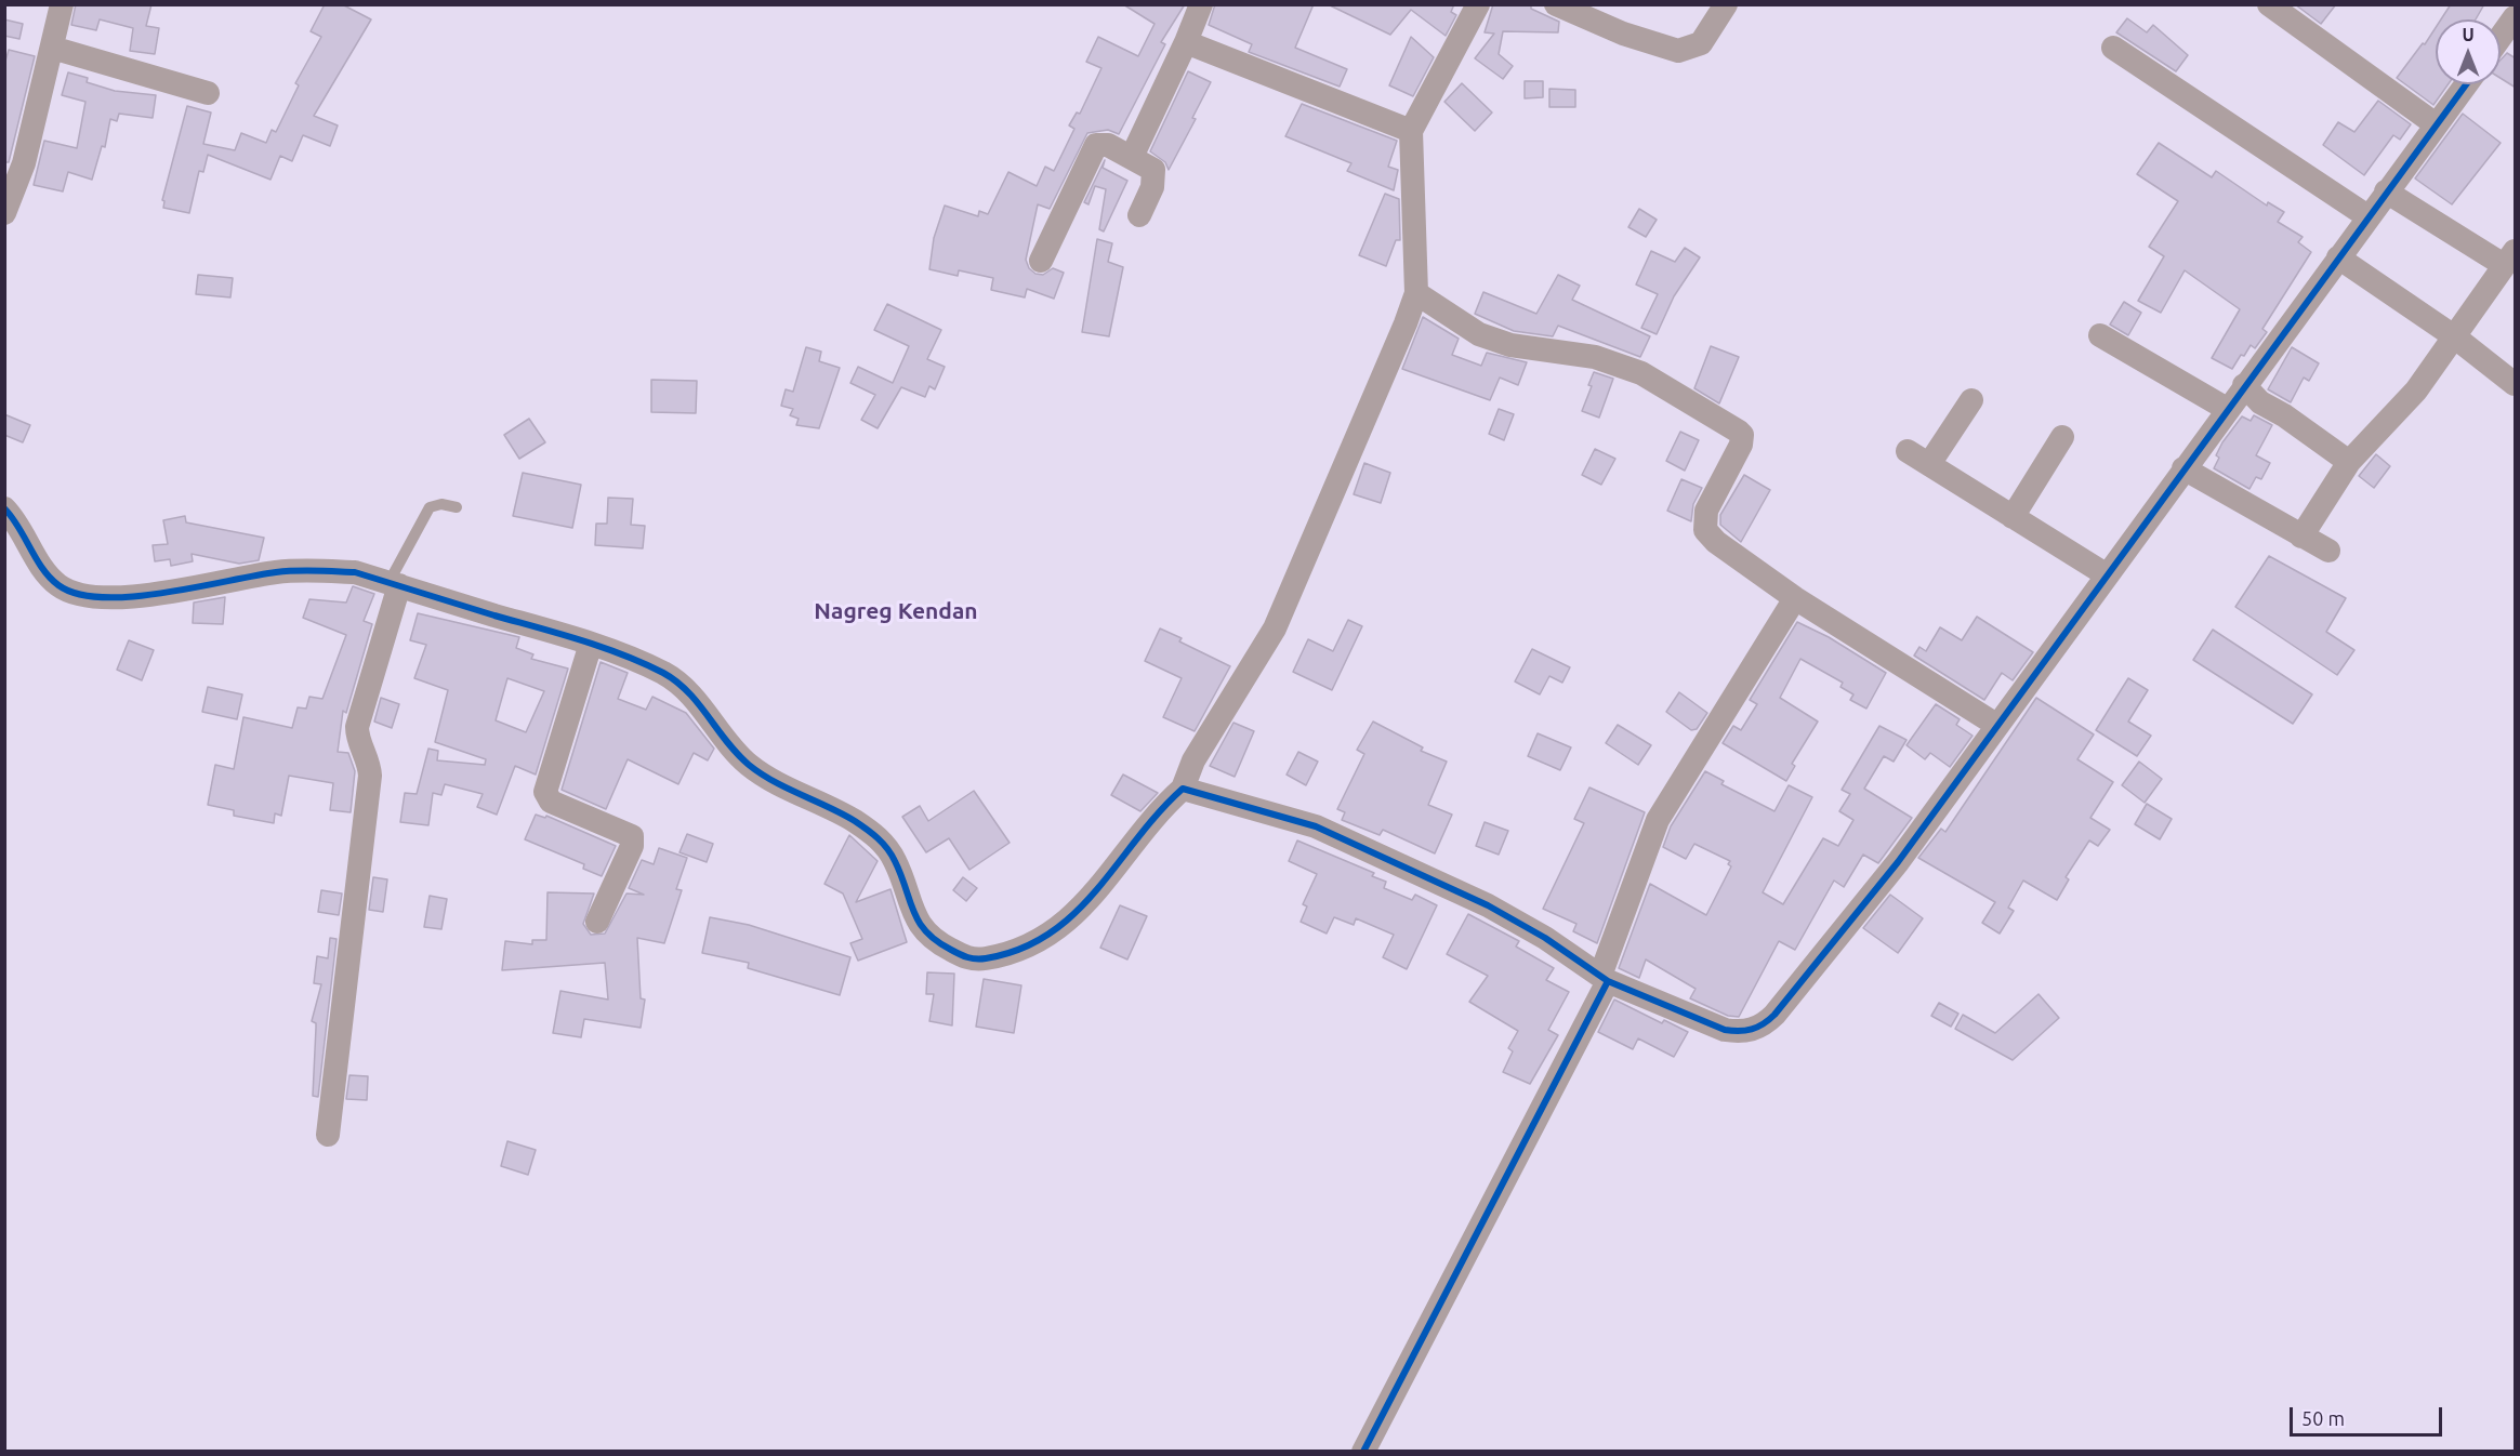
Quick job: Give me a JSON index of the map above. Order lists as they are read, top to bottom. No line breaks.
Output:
{"districts":["Nagreg Kendan"],"scale_bar":"50 m","north":"top"}
